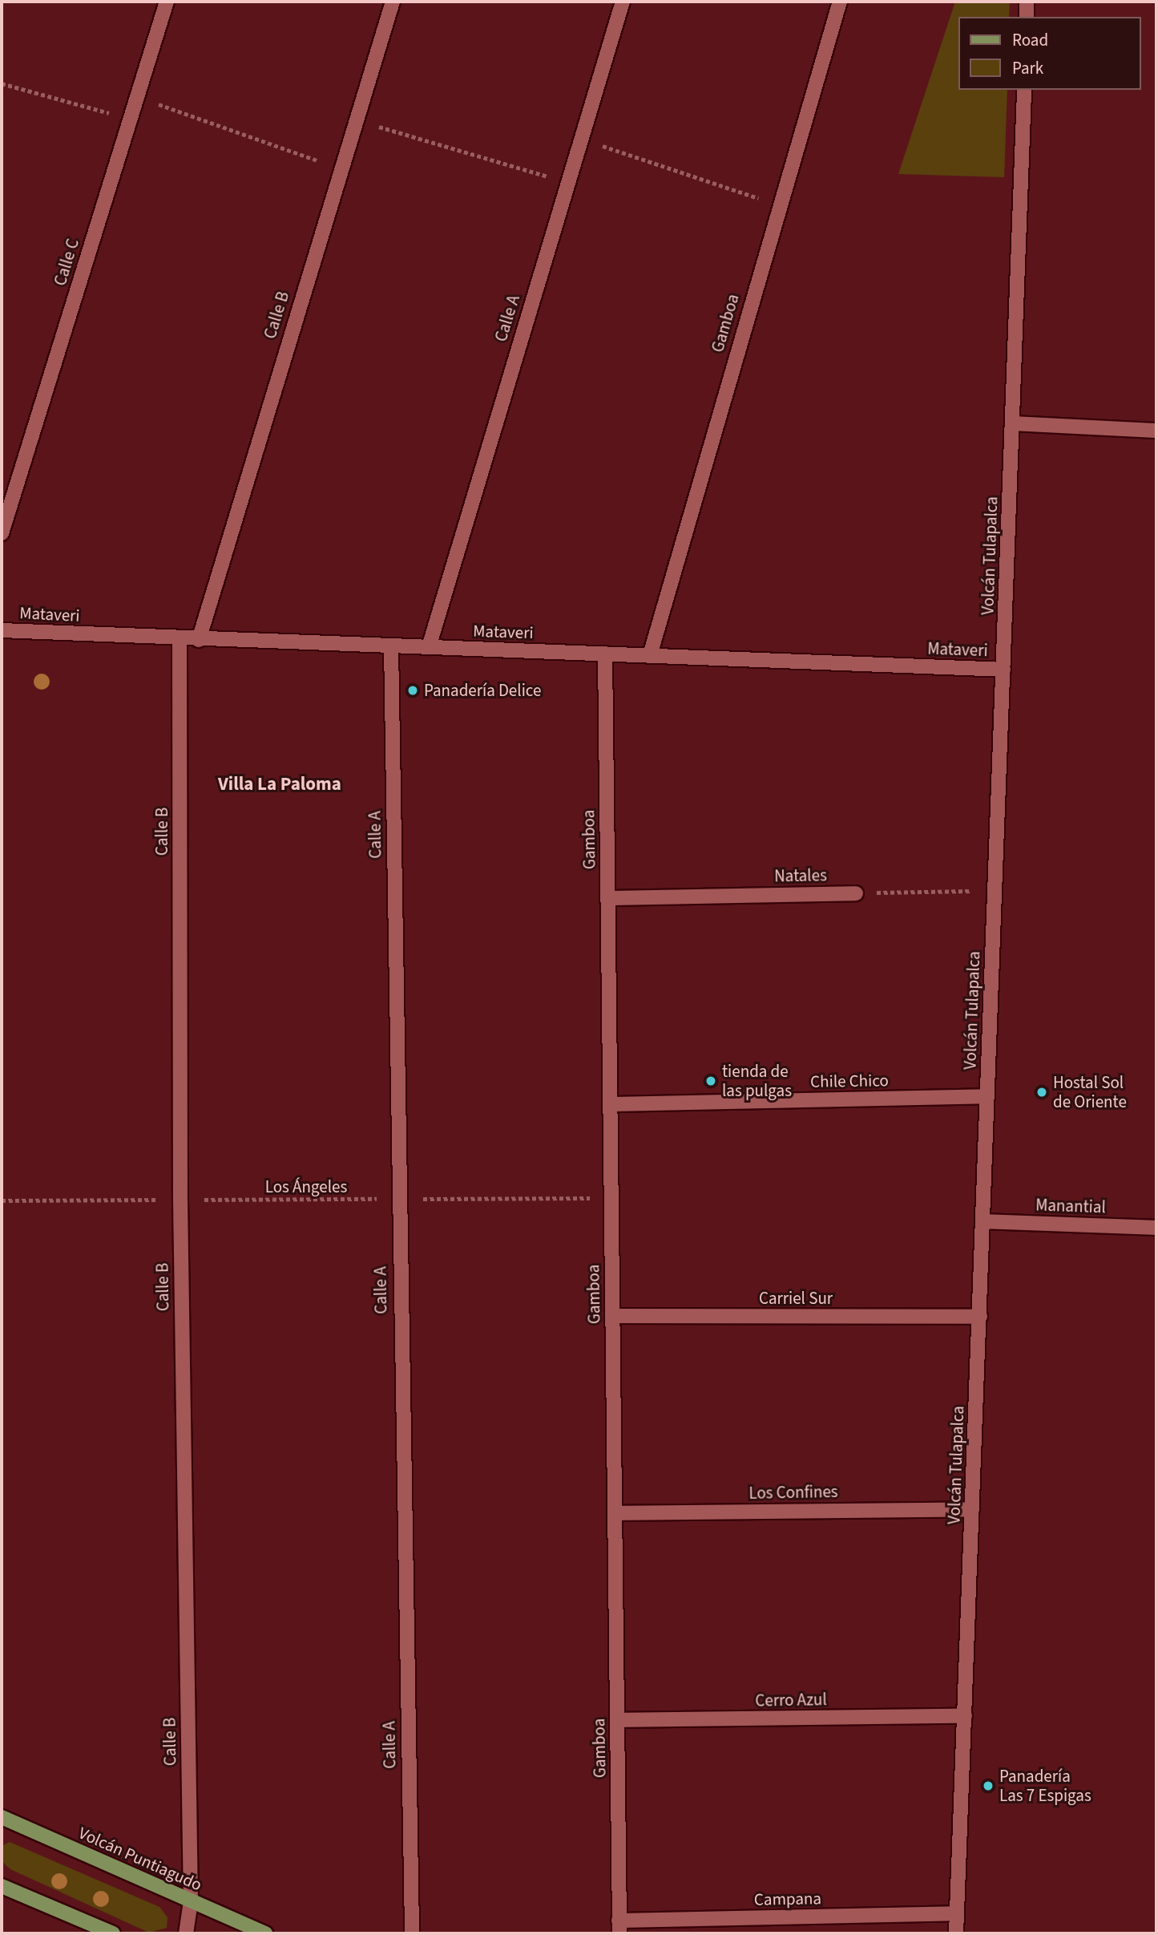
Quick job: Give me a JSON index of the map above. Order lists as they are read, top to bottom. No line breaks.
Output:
{"streets":{"main road":["Volcán Puntiagudo"],"street":["Calle C","Calle B","Calle A","Gamboa","Volcán Tulapalca","Mataveri","Natales","Chile Chico","Manantial","Carriel Sur","Los Confines","Cerro Azul","Campana"],"path":["Los Ángeles"]},"crossings":[["Calle B","Mataveri"],["Calle B","Los Ángeles"],["Calle B","Volcán Puntiagudo"],["Calle A","Mataveri"],["Calle A","Los Ángeles"],["Gamboa","Mataveri"],["Gamboa","Natales"],["Gamboa","Chile Chico"],["Gamboa","Los Ángeles"],["Gamboa","Carriel Sur"],["Gamboa","Los Confines"],["Gamboa","Cerro Azul"],["Gamboa","Campana"],["Volcán Tulapalca","Mataveri"],["Volcán Tulapalca","Chile Chico"],["Volcán Tulapalca","Manantial"],["Volcán Tulapalca","Carriel Sur"],["Volcán Tulapalca","Los Confines"],["Volcán Tulapalca","Cerro Azul"],["Volcán Tulapalca","Campana"]],"districts":["Villa La Paloma"],"places":["Panadería Delice","tienda de las pulgas","Hostal Sol de Oriente","Panadería Las 7 Espigas"],"legend":["Road","Park"]}
